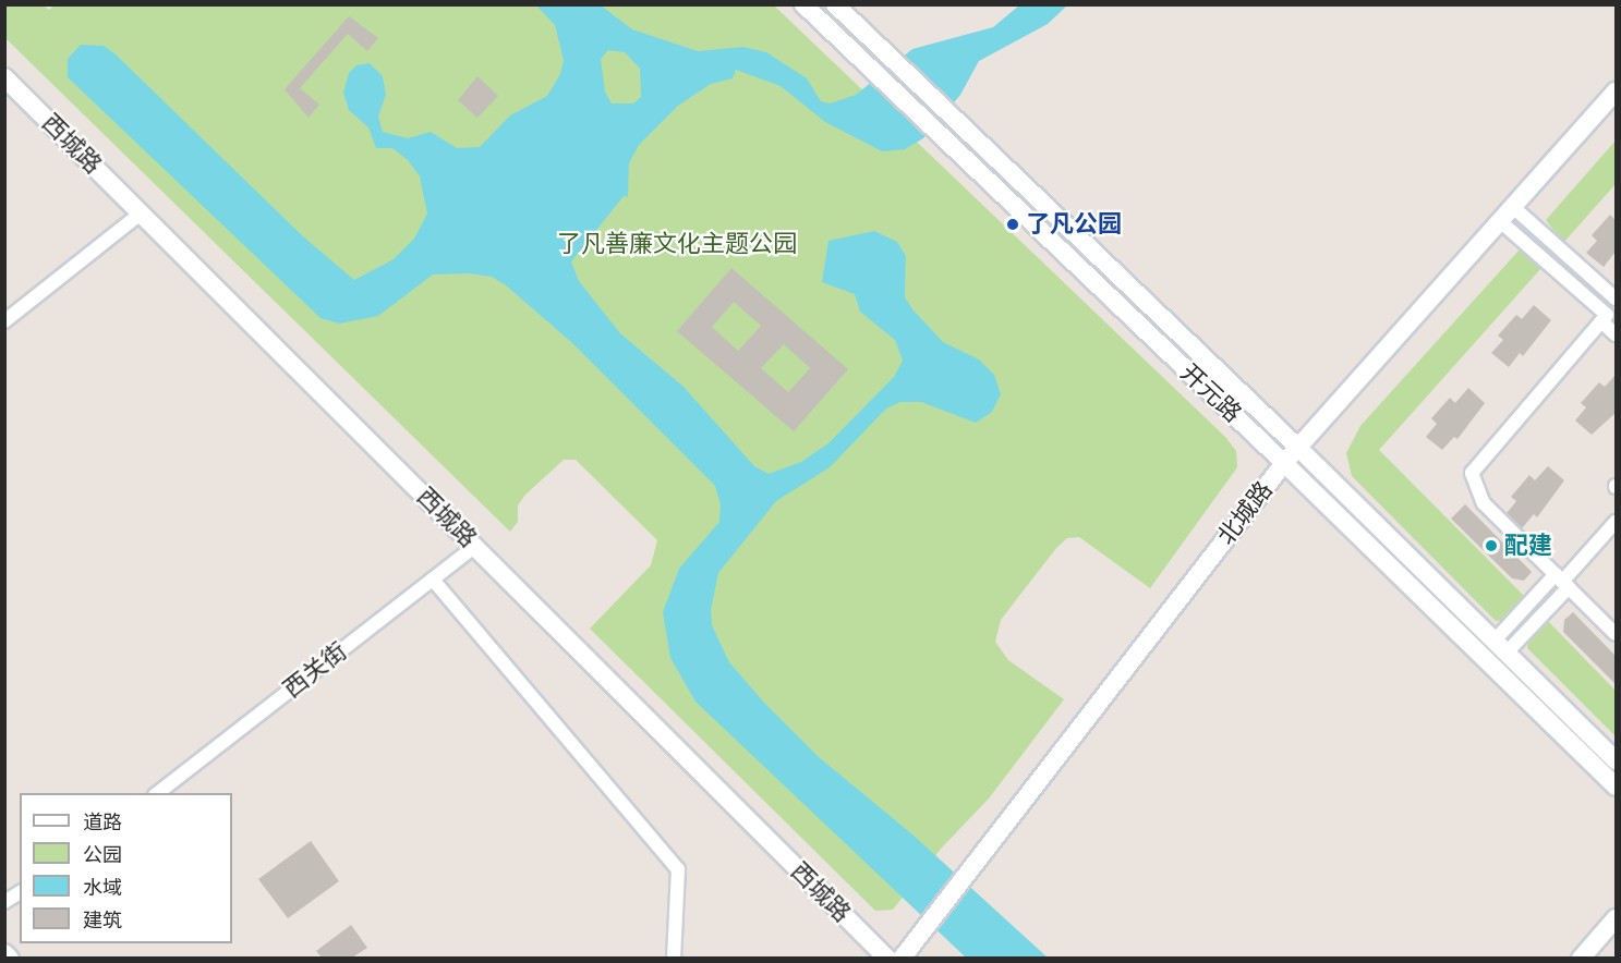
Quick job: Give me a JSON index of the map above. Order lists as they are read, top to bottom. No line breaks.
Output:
{"streets":{"street":["西城路","开元路","北城路","西关街"]},"crossings":[["西城路","西关街"],["开元路","北城路"]],"parks":["了凡善廉文化主题公园"],"places":["了凡公园","配建"],"legend":["道路","公园","水域","建筑"]}
